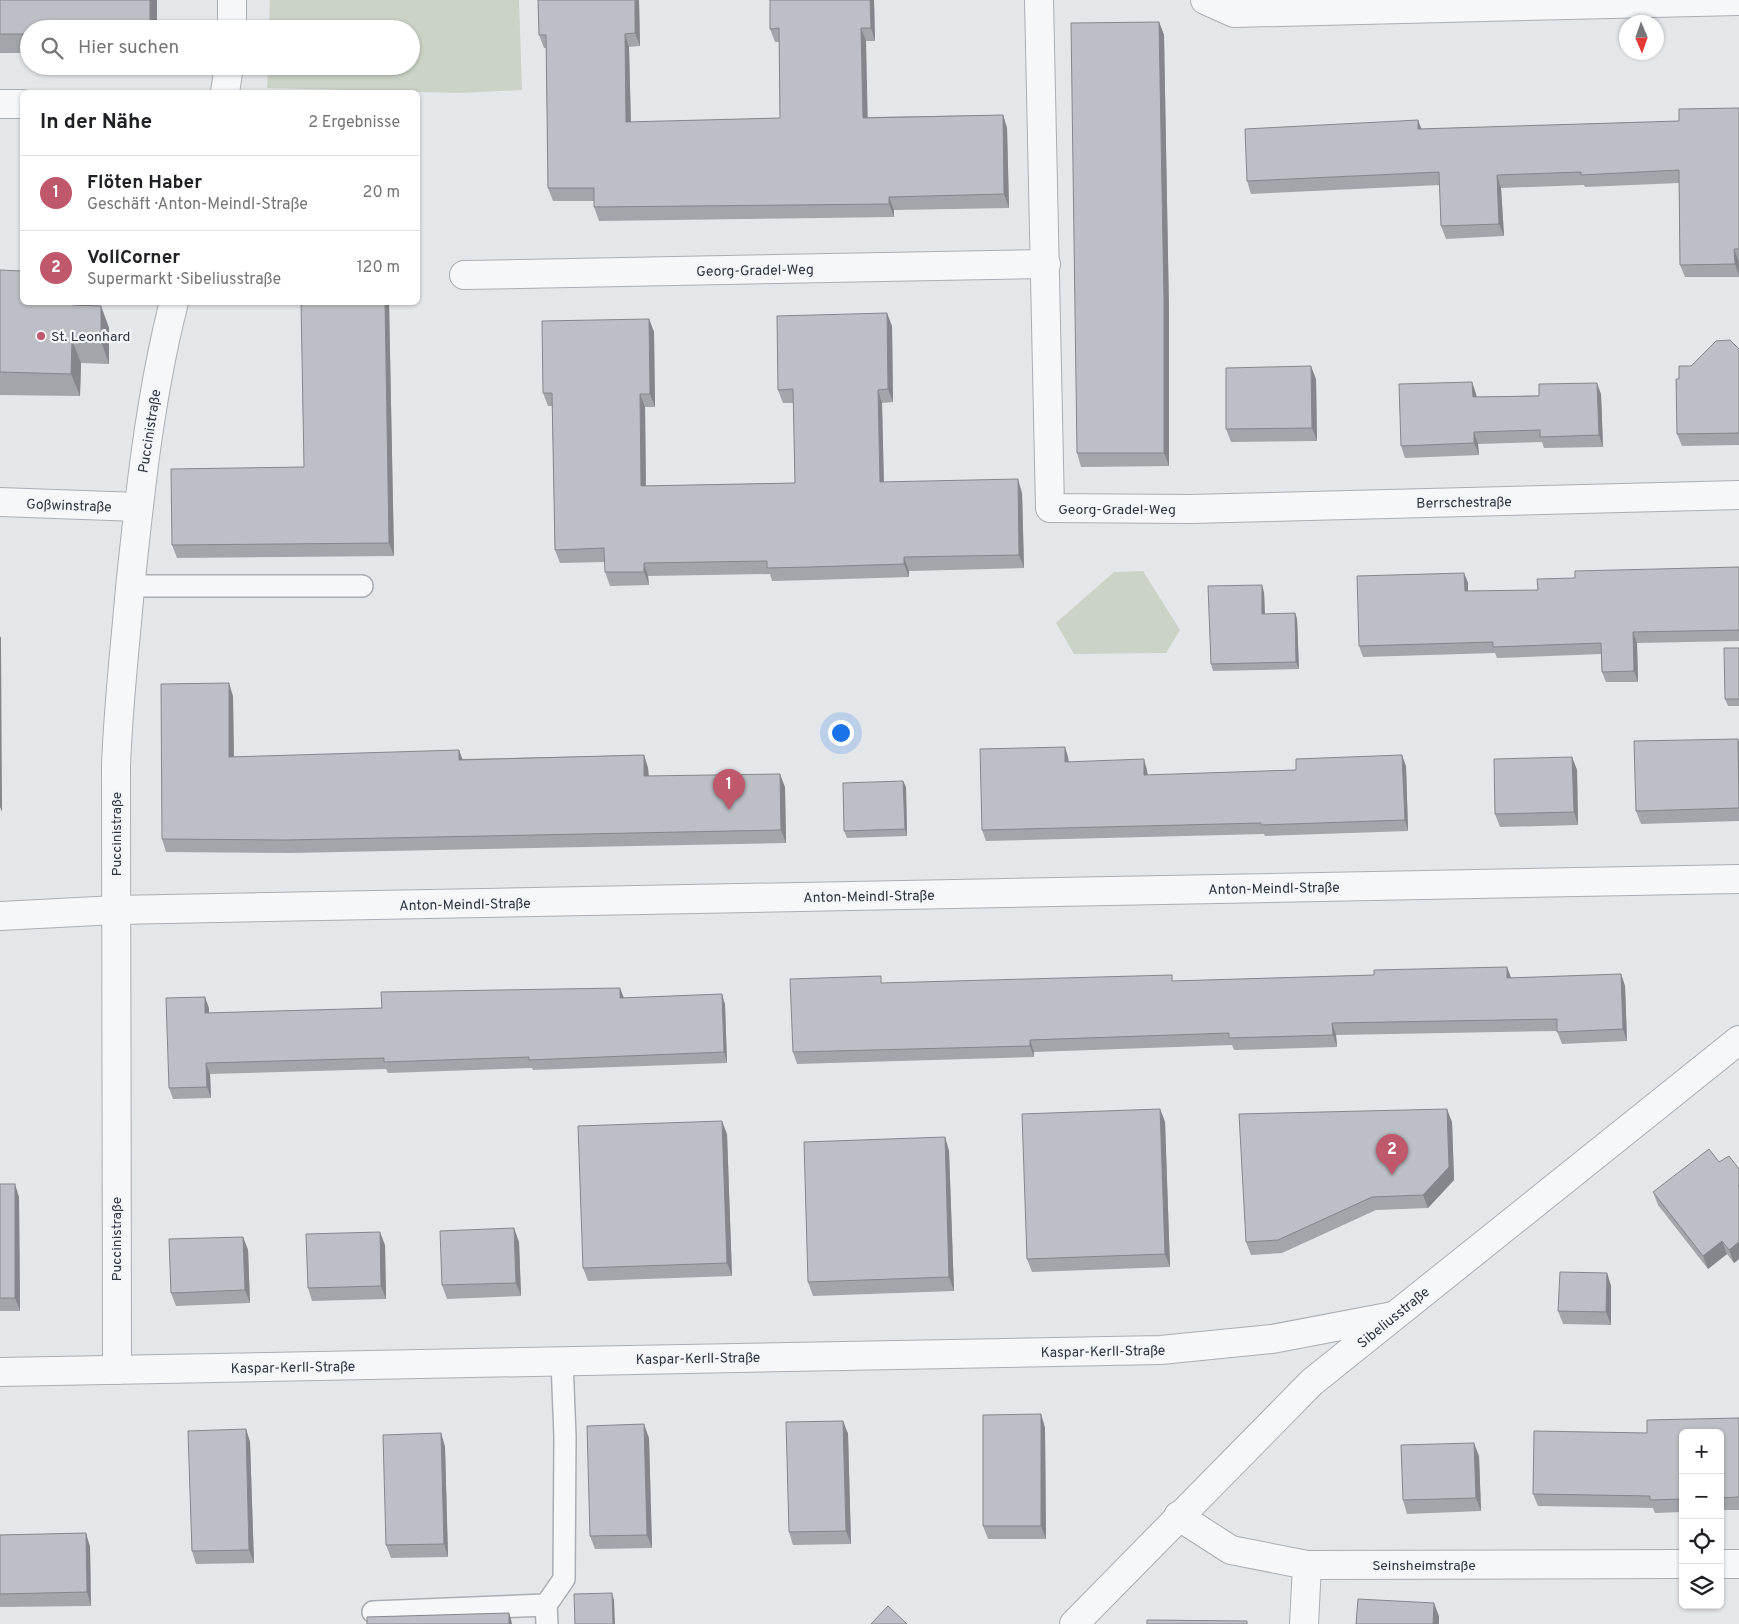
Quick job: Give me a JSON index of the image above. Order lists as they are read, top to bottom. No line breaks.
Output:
{"streets":{"street":["Georg-Gradel-Weg","Puccinistraße","Berrschestraße","Goßwinstraße","Anton-Meindl-Straße","Sibeliusstraße","Kaspar-Kerll-Straße","Seinsheimstraße"]},"crossings":[["Georg-Gradel-Weg","Berrschestraße"],["Puccinistraße","Goßwinstraße"],["Puccinistraße","Anton-Meindl-Straße"],["Puccinistraße","Kaspar-Kerll-Straße"],["Sibeliusstraße","Kaspar-Kerll-Straße"],["Sibeliusstraße","Seinsheimstraße"]],"places":["St. Leonhard"],"north":"bottom","page":{"search":"Hier suchen","heading":["In der Nähe","2 Ergebnisse"],"list":[{"mark":"1","name":"Flöten Haber","note":"Geschäft · Anton-Meindl-Straße","value":"20 m"},{"mark":"2","name":"VollCorner","note":"Supermarkt · Sibeliusstraße","value":"120 m"}],"pins":["1","2"],"map_buttons":["+","−"]}}
